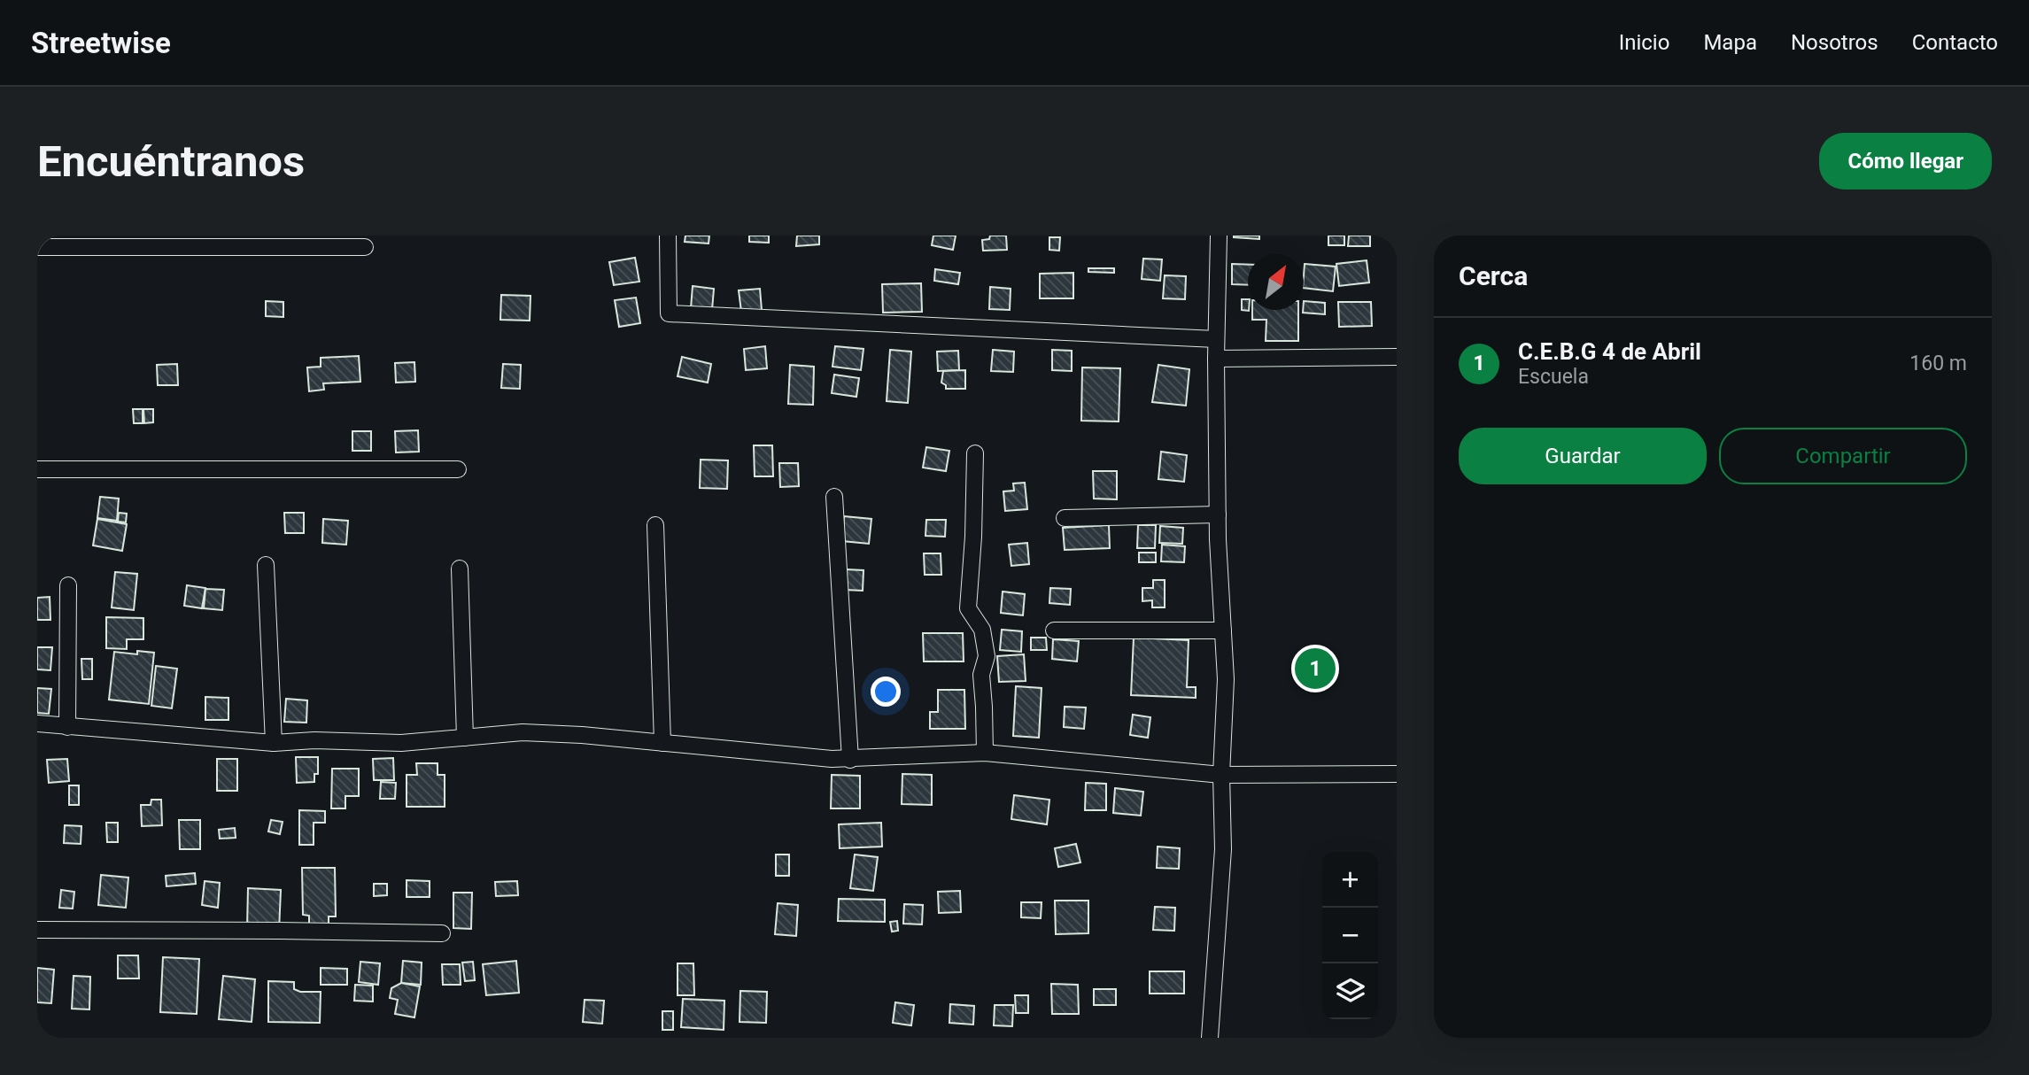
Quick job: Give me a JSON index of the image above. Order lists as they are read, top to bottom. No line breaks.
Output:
{"north":"top right","page":{"header":"Streetwise","nav":["Inicio","Mapa","Nosotros","Contacto"],"buttons":["Cómo llegar",["Guardar","Compartir"]],"title":"Encuéntranos","heading":"Cerca","list":[{"mark":"1","name":"C.E.B.G 4 de Abril","note":"Escuela","value":"160 m"}],"pins":"1","map_buttons":["+","−"]}}
